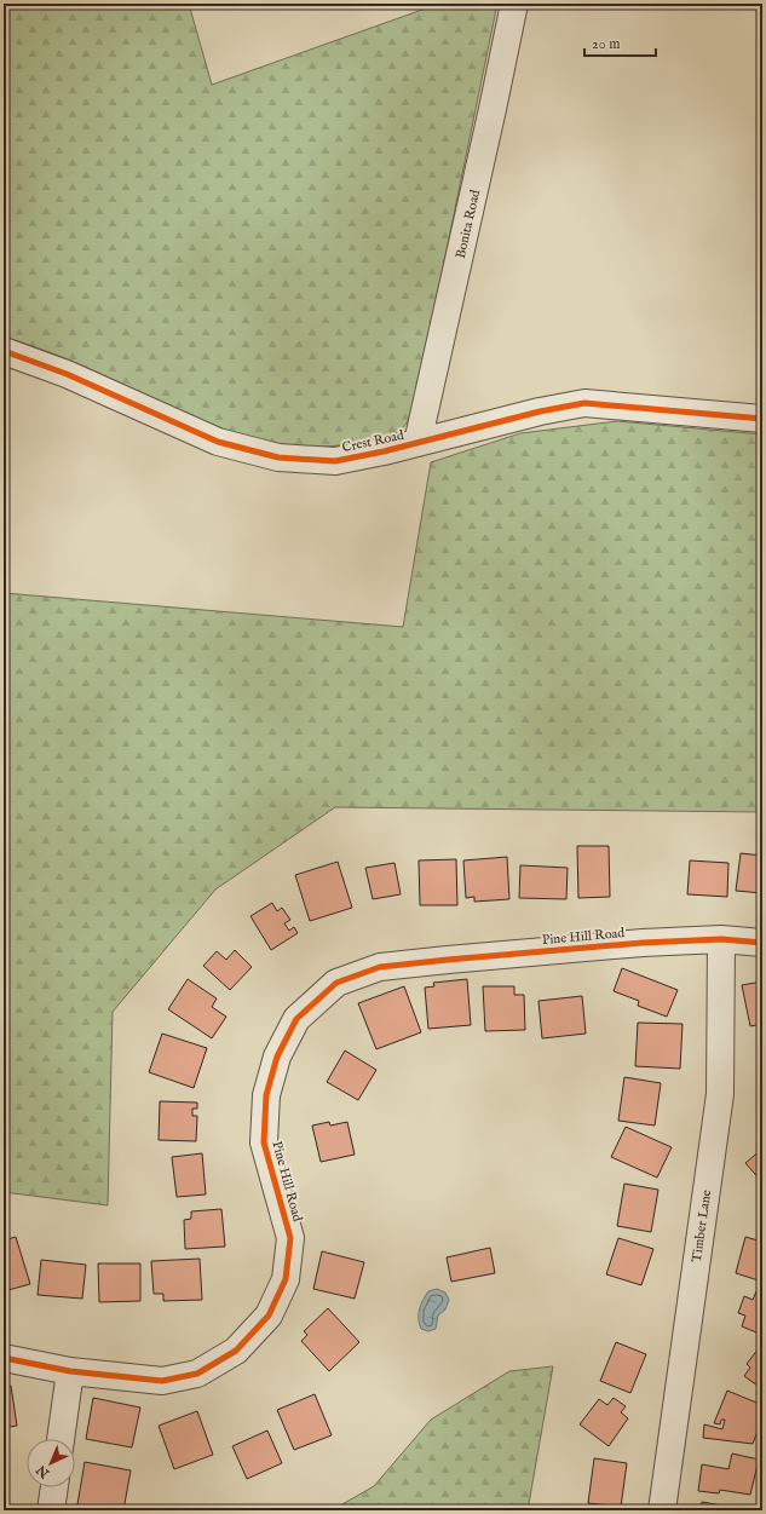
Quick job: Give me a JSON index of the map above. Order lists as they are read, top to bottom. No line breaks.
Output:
{"streets":{"street":["Bonita Road","Crest Road","Pine Hill Road","Timber Lane"]},"crossings":[["Bonita Road","Crest Road"],["Pine Hill Road","Timber Lane"]],"scale_bar":"20 m","north":"bottom left"}
